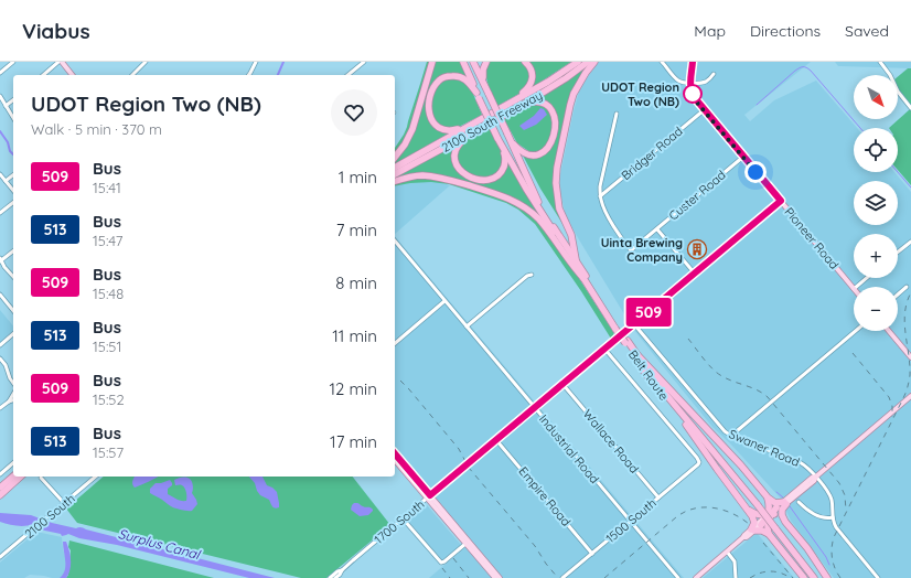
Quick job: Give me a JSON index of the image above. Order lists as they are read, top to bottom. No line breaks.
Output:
{"streets":{"highway":["2100 South Freeway","Belt Route"],"main road":["Pioneer Road"],"street":["Bridger Road","Custer Road","Wallace Road","Swaner Road","Industrial Road","Empire Road","2100 South","1500 South","1700 South"]},"crossings":[["Bridger Road","Custer Road"],["Bridger Road","Pioneer Road"],["Custer Road","Pioneer Road"],["Pioneer Road","1700 South"],["Wallace Road","1500 South"],["Wallace Road","1700 South"],["Swaner Road","1700 South"],["Industrial Road","1500 South"],["Industrial Road","1700 South"],["Empire Road","1500 South"],["Empire Road","1700 South"],["1500 South","1700 South"]],"water":["Surplus Canal"],"places":{"other":["UDOT Region Two (NB)"],"building":["Uinta Brewing Company"]},"lines":["bus line 509"],"north":"bottom right","page":{"header":"Viabus","nav":["Map","Directions","Saved"],"on_map":"509","map_buttons":["+","−"],"heading":["UDOT Region Two (NB)","Walk · 5 min · 370 m"],"list":[{"mark":"509","name":"Bus","note":"15:41","value":"1 min"},{"mark":"513","name":"Bus","note":"15:47","value":"7 min"},{"mark":"509","name":"Bus","note":"15:48","value":"8 min"},{"mark":"513","name":"Bus","note":"15:51","value":"11 min"},{"mark":"509","name":"Bus","note":"15:52","value":"12 min"},{"mark":"513","name":"Bus","note":"15:57","value":"17 min"}]}}
